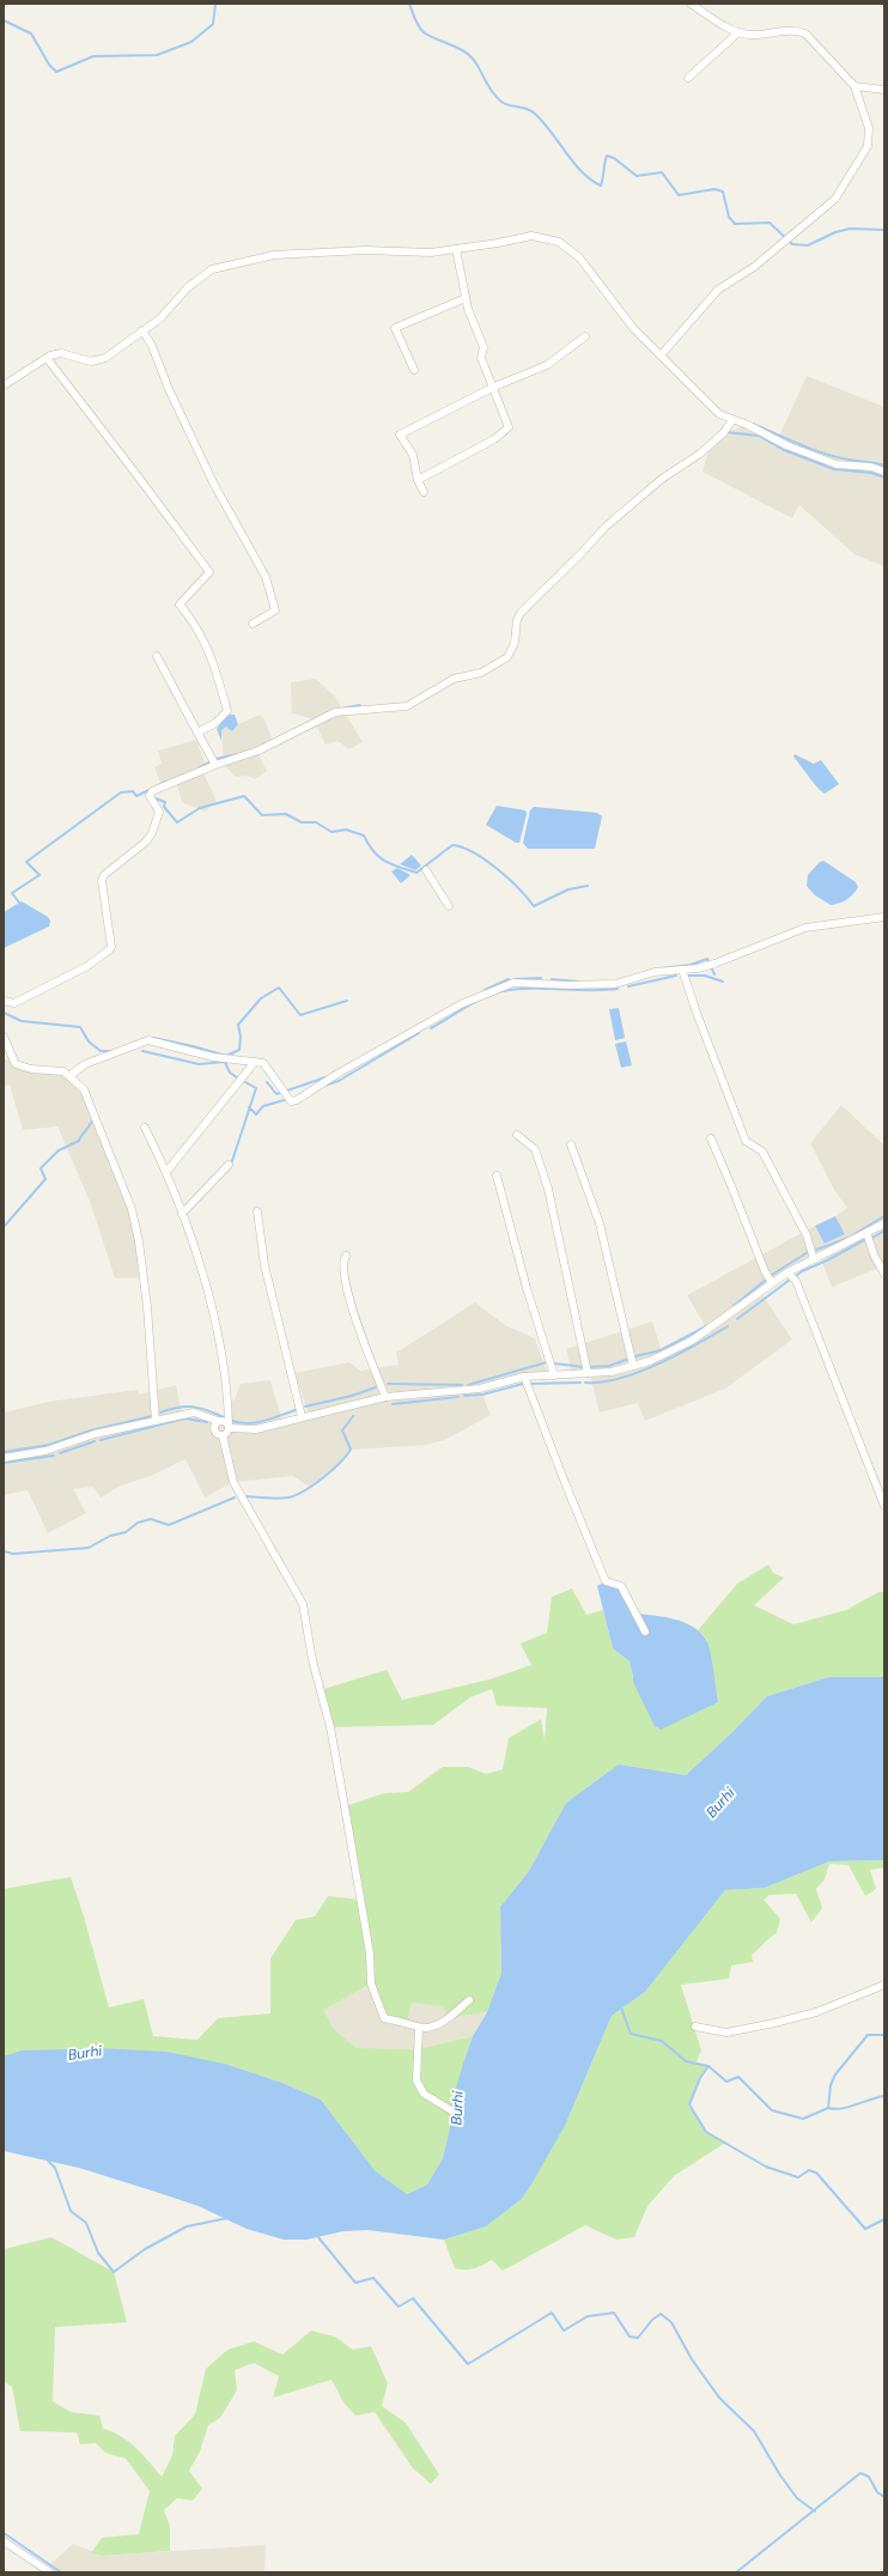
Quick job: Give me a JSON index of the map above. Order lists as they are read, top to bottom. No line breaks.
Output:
{"water":["Burhi"]}
